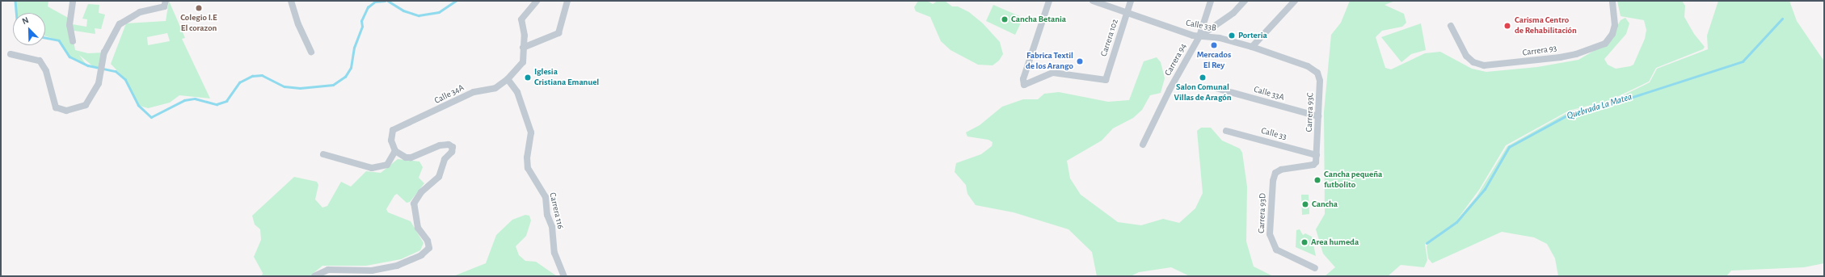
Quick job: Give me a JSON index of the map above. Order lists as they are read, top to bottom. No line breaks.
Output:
{"streets":{"street":["Calle 33B","Carrera 102","Carrera 93","Carrera 94","Calle 33A","Calle 34A","Carrera 93C","Calle 33","Carrera 116","Carrera 93D"]},"crossings":[["Calle 33B","Carrera 102"],["Calle 33B","Carrera 94"],["Calle 33B","Carrera 93C"],["Calle 33A","Carrera 93C"],["Calle 34A","Carrera 116"],["Carrera 93C","Calle 33"],["Carrera 93C","Carrera 93D"]],"water":["Quebrada La Matea"],"places":["Colegio I.E El corazon","Cancha Betania","Carisma Centro de Rehabilitación","Porteria","Mercados El Rey","Fabrica Textil de los Arango","Iglesia Cristiana Emanuel","Salon Comunal Villas de Aragón","Cancha pequeña futbolito","Cancha","Area humeda"],"north":"top left"}
